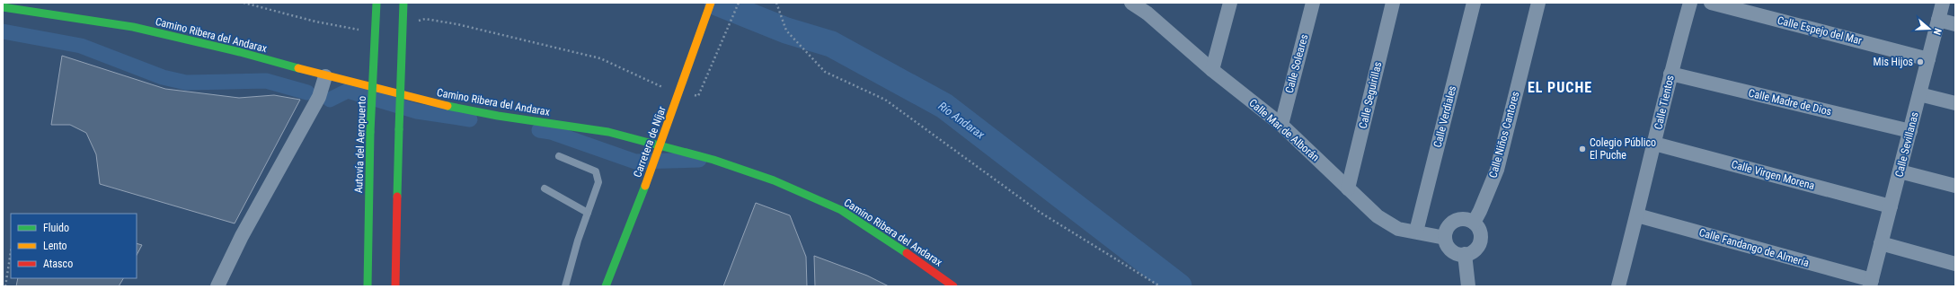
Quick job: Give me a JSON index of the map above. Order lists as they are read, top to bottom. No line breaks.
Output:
{"streets":{"main road":["Camino Ribera del Andarax","Carretera de Níjar","Autovía del Aeropuerto"],"street":["Calle Espejo del Mar","Calle Soleares","Calle Seguirillas","Calle Tientos","Calle Madre de Dios","Calle Verdiales","Calle Mar de Alborán","Calle Niños Cantores","Calle Sevillanas","Calle Virgen Morena","Calle Fandango de Almería"]},"crossings":[["Calle Espejo del Mar","Calle Sevillanas"],["Calle Soleares","Calle Mar de Alborán"],["Calle Seguirillas","Calle Mar de Alborán"],["Calle Tientos","Calle Madre de Dios"],["Calle Tientos","Calle Virgen Morena"],["Calle Tientos","Calle Fandango de Almería"],["Calle Madre de Dios","Calle Sevillanas"],["Calle Verdiales","Calle Mar de Alborán"],["Calle Mar de Alborán","Calle Niños Cantores"],["Calle Sevillanas","Calle Virgen Morena"],["Calle Sevillanas","Calle Fandango de Almería"]],"districts":["EL PUCHE"],"water":["Río Andarax"],"places":["Mis Hijos","Colegio Público El Puche"],"legend":["Fluido","Lento","Atasco"],"north":"right"}
